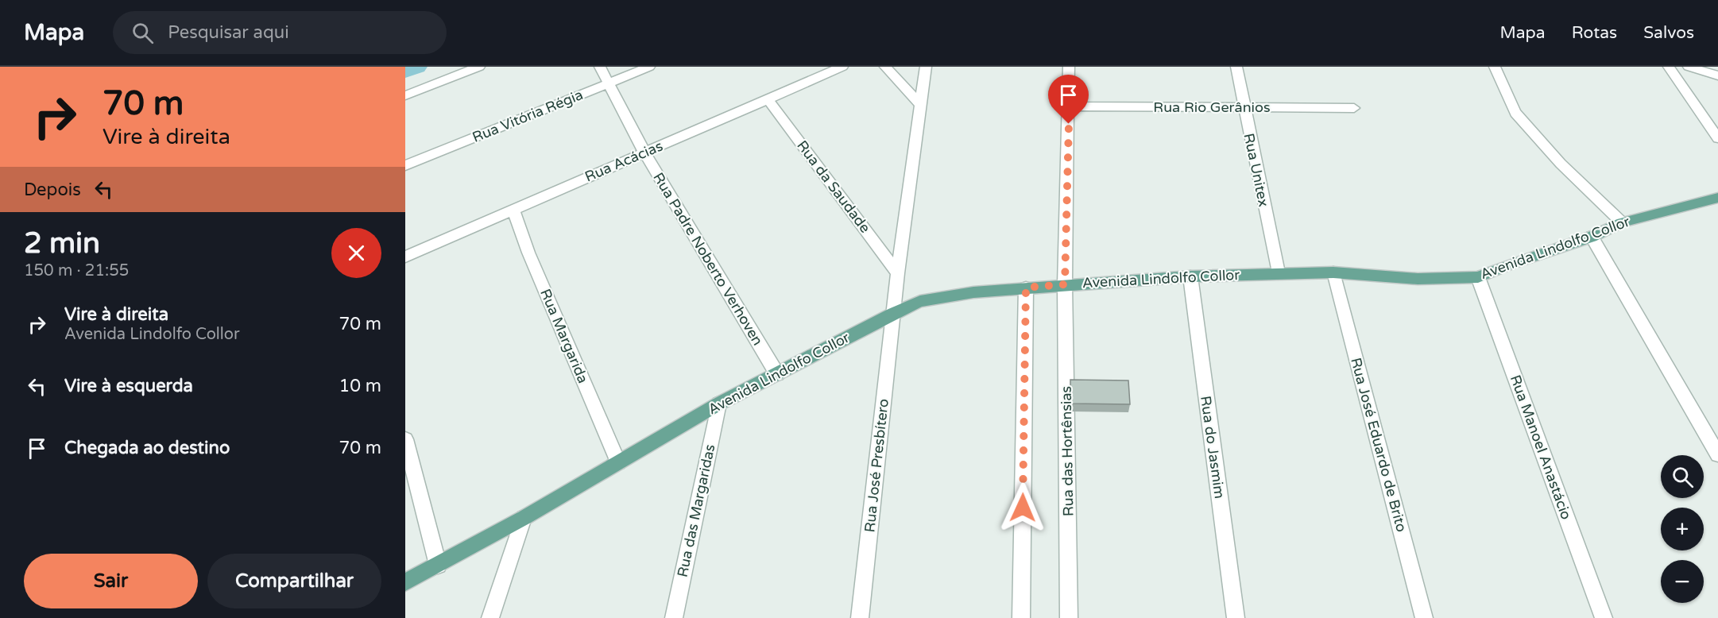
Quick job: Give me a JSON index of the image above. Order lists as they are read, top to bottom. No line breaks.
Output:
{"streets":{"main road":["Avenida Lindolfo Collor"],"street":["Rua Rio Gerânios","Rua Vitória Régia","Rua Acácias","Rua Unitex","Rua da Saudade","Rua Padre Noberto Verhoven","Rua Margarida","Rua José Eduardo de Brito","Rua do Jasmim","Rua Manoel Anastácio","Rua das Hortênsias","Rua José Presbítero","Rua das Margaridas"]},"crossings":[["Rua Rio Gerânios","Rua Unitex"],["Rua Rio Gerânios","Rua das Hortênsias"],["Rua Vitória Régia","Rua Padre Noberto Verhoven"],["Rua Acácias","Rua da Saudade"],["Rua Acácias","Rua Padre Noberto Verhoven"],["Rua Acácias","Rua Margarida"],["Rua Unitex","Avenida Lindolfo Collor"],["Avenida Lindolfo Collor","Rua Padre Noberto Verhoven"],["Avenida Lindolfo Collor","Rua Margarida"],["Avenida Lindolfo Collor","Rua José Eduardo de Brito"],["Avenida Lindolfo Collor","Rua do Jasmim"],["Avenida Lindolfo Collor","Rua Manoel Anastácio"],["Avenida Lindolfo Collor","Rua das Hortênsias"],["Avenida Lindolfo Collor","Rua José Presbítero"],["Avenida Lindolfo Collor","Rua das Margaridas"]],"page":{"header":"Mapa","search":"Pesquisar aqui","nav":["Mapa","Rotas","Salvos"],"turn":["70 m","Vire à direita"],"then":"Depois","heading":["2 min","150 m · 21:55"],"list":[{"name":"Vire à direita","note":"Avenida Lindolfo Collor","value":"70 m"},{"name":"Vire à esquerda","value":"10 m"},{"name":"Chegada ao destino","value":"70 m"}],"map_buttons":["+","−"],"buttons":["Sair","Compartilhar"]}}
